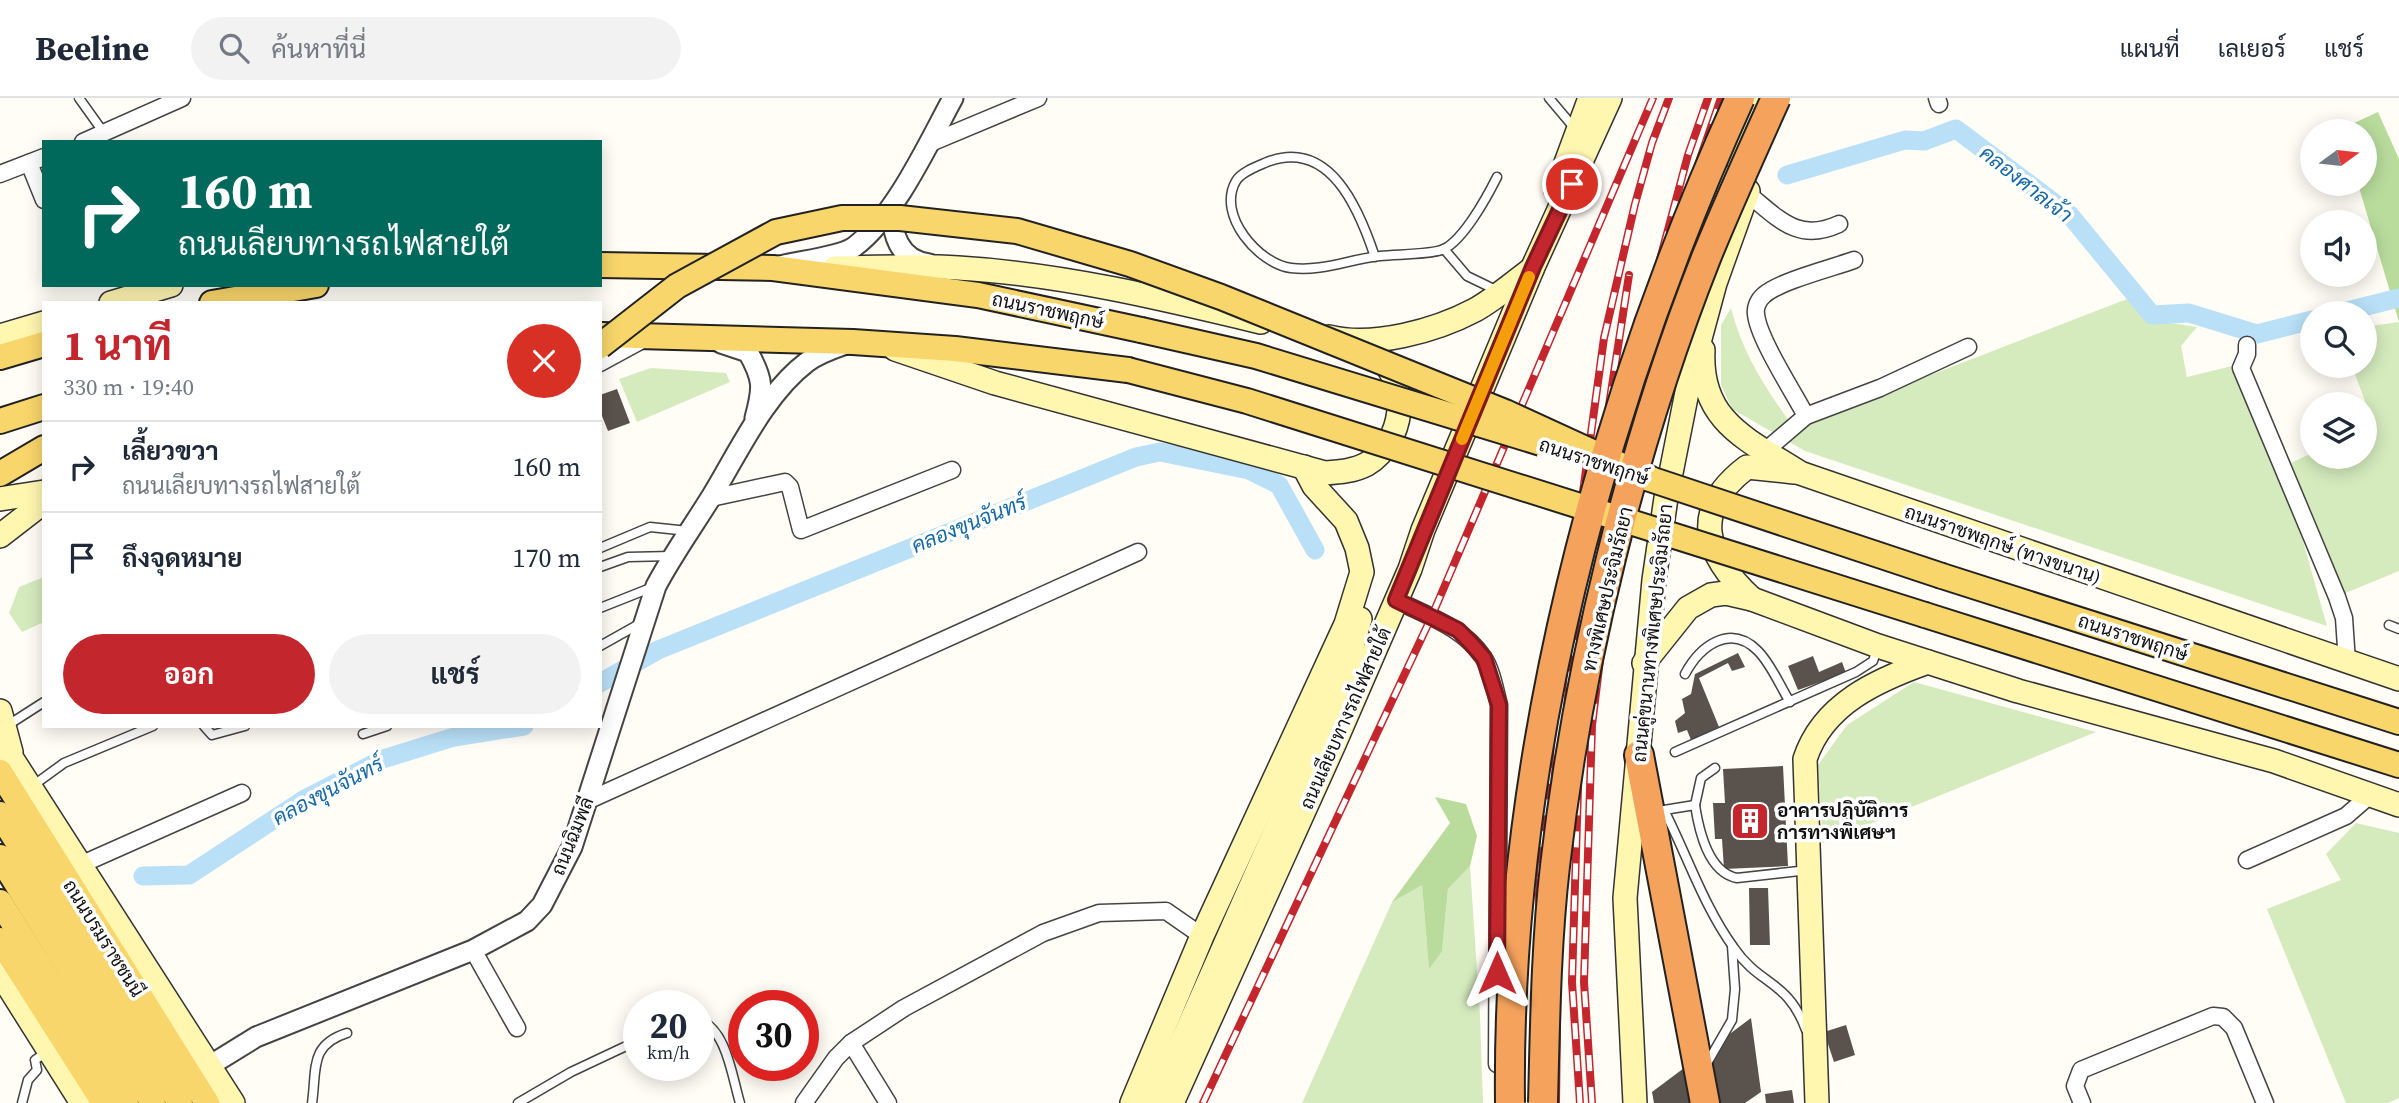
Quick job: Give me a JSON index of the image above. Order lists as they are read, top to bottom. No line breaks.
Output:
{"streets":{"highway":["ทางพิเศษประจิมรัถยา"],"main road":["ถนนราชพฤกษ์","ถนนราชพฤกษ์ (ทางขนาน)","ถนนคู่ขนานทางพิเศษประจิมรัถยา","ถนนเลียบทางรถไฟสายใต้","ถนนบรมราชชนนี"],"street":["ถนนฉิมพลี"]},"crossings":[["ถนนราชพฤกษ์","ถนนเลียบทางรถไฟสายใต้"],["ถนนราชพฤกษ์ (ทางขนาน)","ถนนคู่ขนานทางพิเศษประจิมรัถยา"]],"water":["คลองศาลเจ้า","คลองขุนจันทร์"],"places":{"building":["อาคารปฏิบัติการ การทางพิเศษฯ"]},"north":"right","page":{"header":"Beeline","search":"ค้นหาที่นี่","nav":["แผนที่","เลเยอร์","แชร์"],"turn":["160 m","ถนนเลียบทางรถไฟสายใต้"],"heading":["1 นาที","330 m · 19:40"],"list":[{"name":"เลี้ยวขวา","note":"ถนนเลียบทางรถไฟสายใต้","value":"160 m"},{"name":"ถึงจุดหมาย","value":"170 m"}],"buttons":["ออก","แชร์"],"speed":"20 km/h","limit":"30"}}
